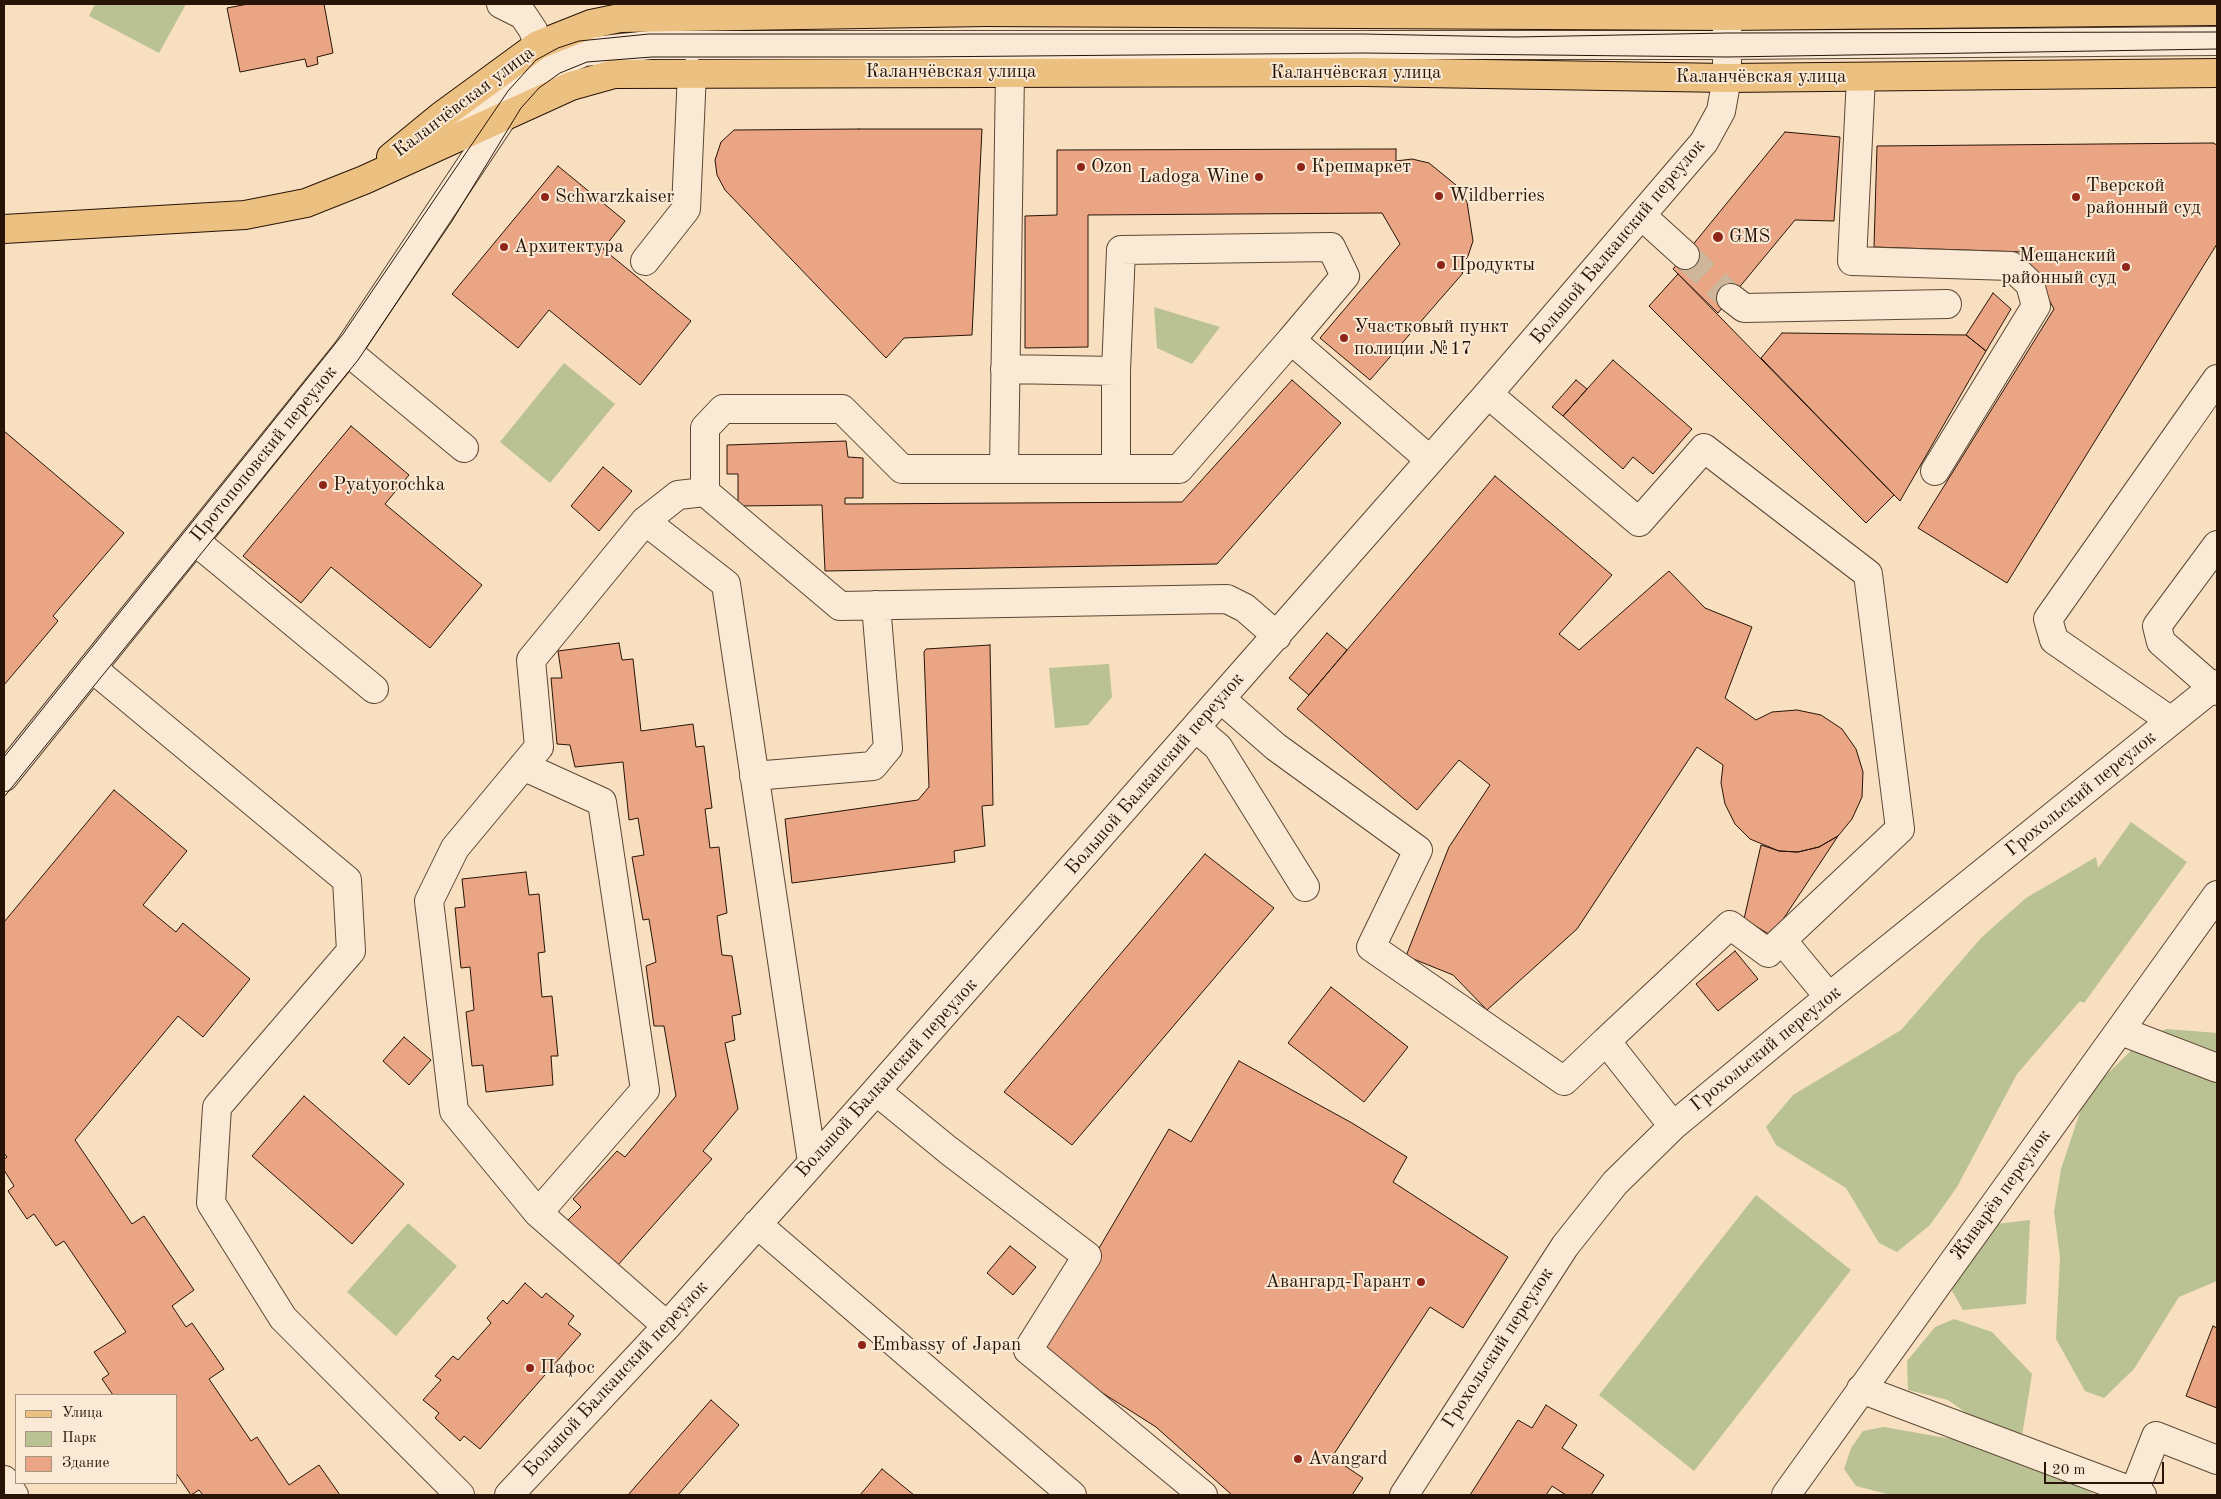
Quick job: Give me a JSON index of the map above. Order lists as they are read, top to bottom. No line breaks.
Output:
{"streets":{"main road":["Каланчёвская улица"],"street":["Большой Балканский переулок","Протопоповский переулок","Грохольский переулок","Живарёв переулок"]},"crossings":[["Каланчёвская улица","Большой Балканский переулок"],["Каланчёвская улица","Протопоповский переулок"]],"places":["Ozon","Крепмаркет","Ladoga Wine","Wildberries","Schwarzkaiser","Тверской районный суд","GMS","Архитектура","Продукты","Мещанский районный суд","Участковый пункт полиции №17","Pyatyorochka","Авангард-Гарант","Embassy of Japan","Пафос","Avangard"],"legend":["Улица","Парк","Здание"],"scale_bar":"20 m"}
